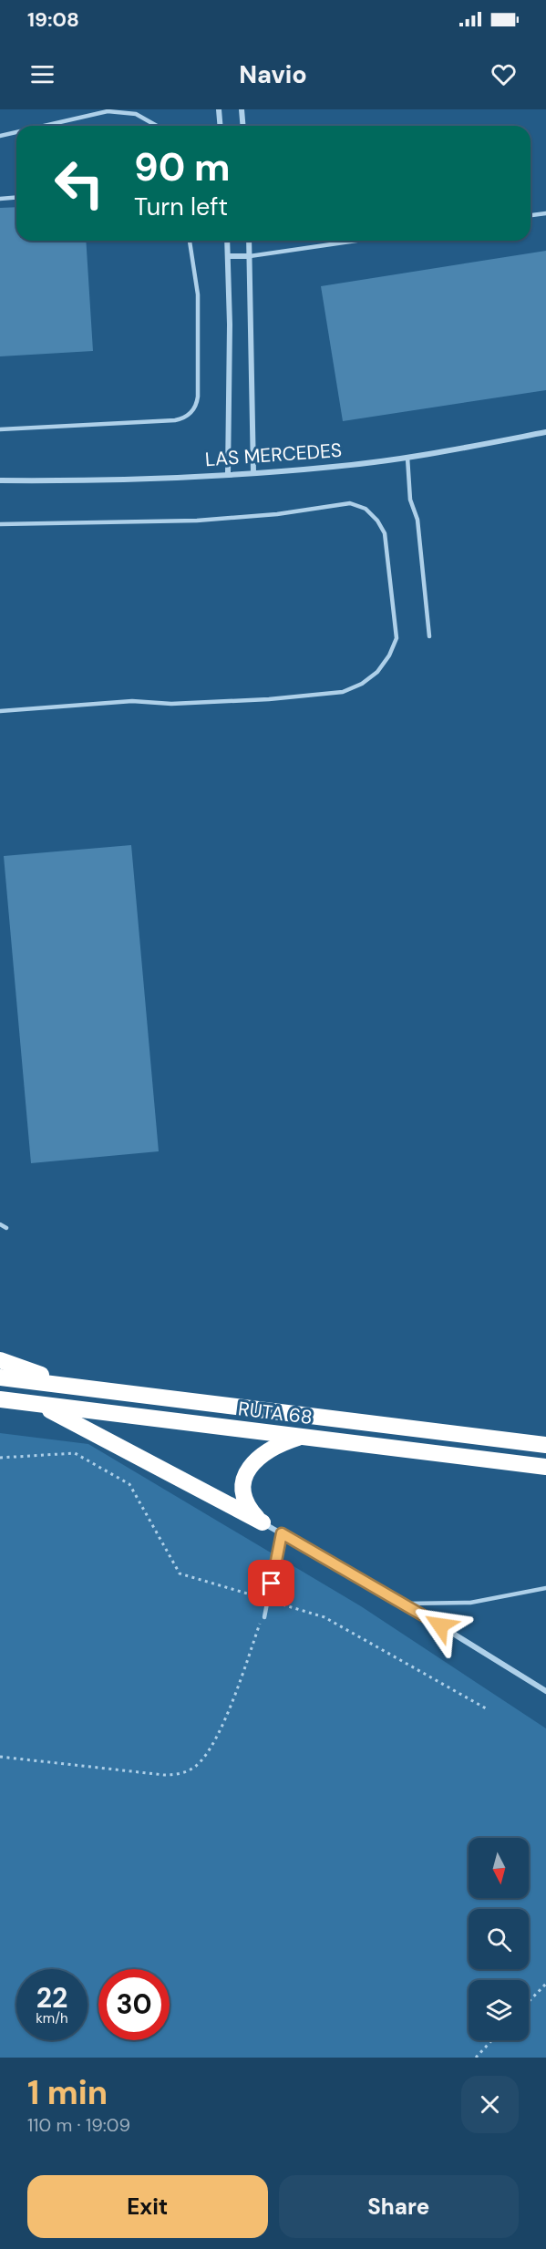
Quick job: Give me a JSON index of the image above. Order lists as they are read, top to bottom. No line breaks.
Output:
{"streets":{"highway":["RUTA 68"],"street":["LAS MERCEDES"]},"north":"bottom","page":{"status":"19:08","header":"Navio","turn":["90 m","Turn left"],"speed":"22 km/h","limit":"30","heading":["1 min","110 m · 19:09"],"buttons":["Exit","Share"]}}
